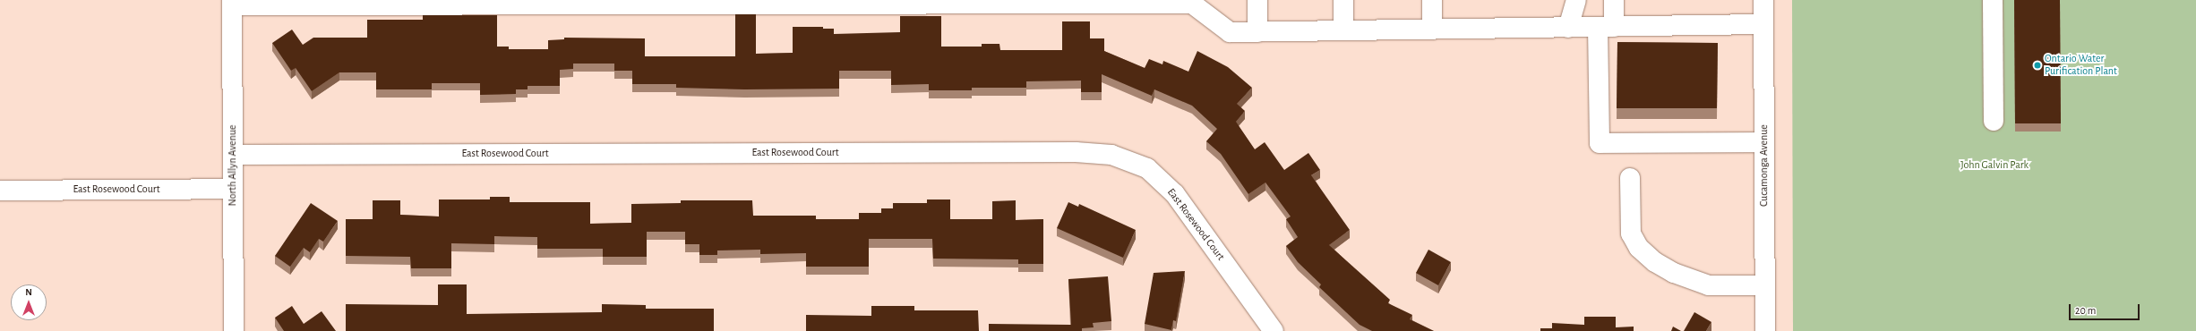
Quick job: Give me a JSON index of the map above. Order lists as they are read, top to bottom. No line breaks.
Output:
{"streets":{"street":["East Rosewood Court","North Allyn Avenue","Cucamonga Avenue"]},"crossings":[["East Rosewood Court","North Allyn Avenue"]],"parks":["John Galvin Park"],"places":["Ontario Water Purification Plant"],"scale_bar":"20 m","north":"top"}
